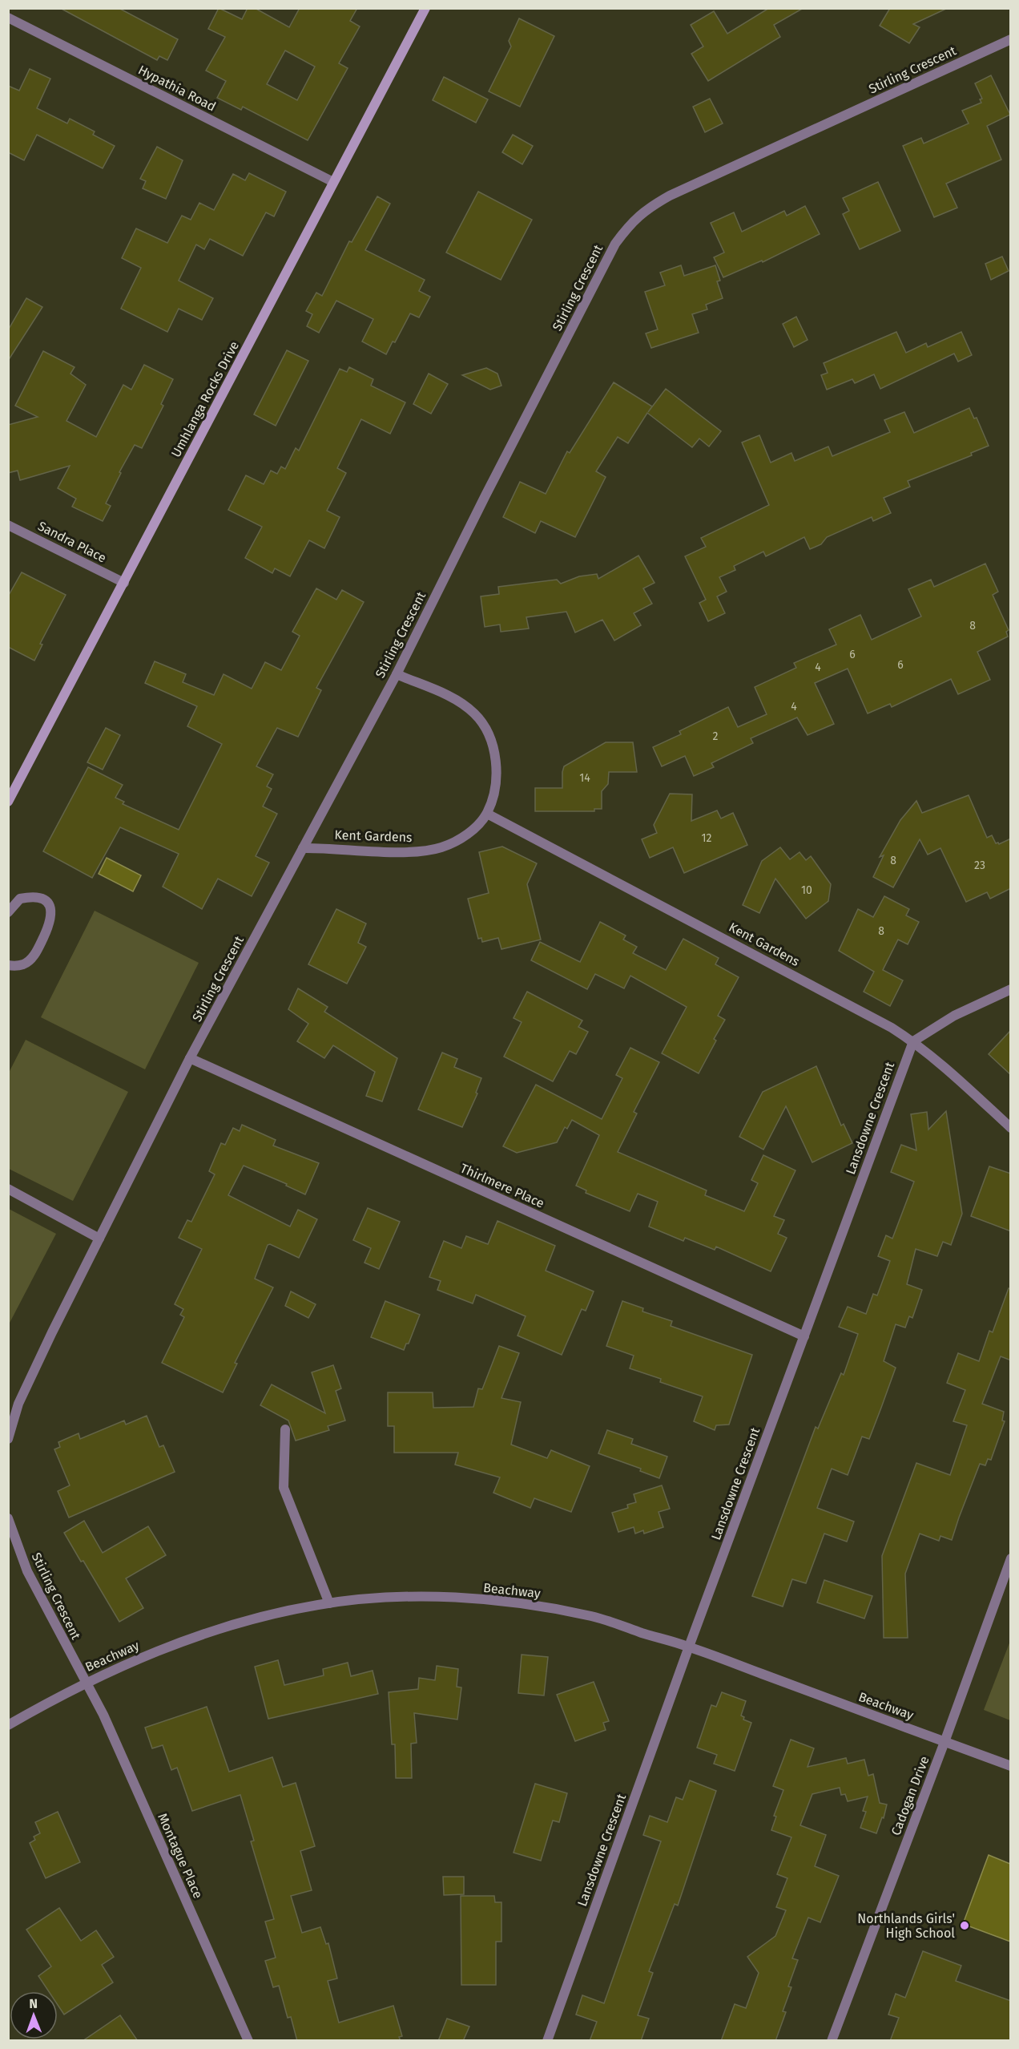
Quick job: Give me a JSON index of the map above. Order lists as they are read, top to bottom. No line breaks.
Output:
{"streets":{"main road":["Umhlanga Rocks Drive"],"street":["Stirling Crescent","Hypathia Road","Sandra Place","Kent Gardens","Lansdowne Crescent","Thirlmere Place","Beachway","Cadogan Drive","Montague Place"]},"crossings":[["Stirling Crescent","Kent Gardens"],["Stirling Crescent","Thirlmere Place"],["Stirling Crescent","Beachway"],["Stirling Crescent","Montague Place"],["Hypathia Road","Umhlanga Rocks Drive"],["Umhlanga Rocks Drive","Sandra Place"],["Kent Gardens","Lansdowne Crescent"],["Lansdowne Crescent","Thirlmere Place"],["Lansdowne Crescent","Beachway"],["Beachway","Cadogan Drive"],["Beachway","Montague Place"]],"places":["Northlands Girls' High School"],"house_numbers":["8","6","6","4","4","2","14","12","8","23","10","8"],"north":"top"}
